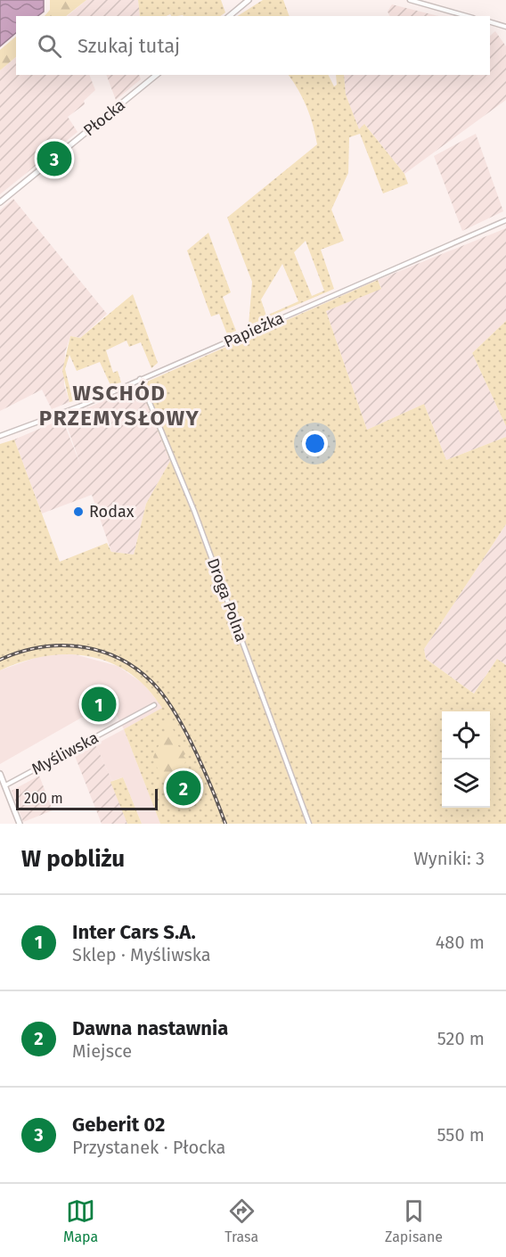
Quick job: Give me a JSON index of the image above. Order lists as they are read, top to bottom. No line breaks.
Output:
{"streets":{"street":["Płocka","Papieżka","Droga Polna","Myśliwska"]},"crossings":[["Papieżka","Droga Polna"]],"districts":["WSCHÓD PRZEMYSŁOWY"],"places":["Rodax"],"scale_bar":"200 m","page":{"search":"Szukaj tutaj","pins":["3","1","2"],"scale":"200 m","heading":["W pobliżu","Wyniki: 3"],"list":[{"mark":"1","name":"Inter Cars S.A.","note":"Sklep · Myśliwska","value":"480 m"},{"mark":"2","name":"Dawna nastawnia","note":"Miejsce","value":"520 m"},{"mark":"3","name":"Geberit 02","note":"Przystanek · Płocka","value":"550 m"}],"nav":["Mapa","Trasa","Zapisane"]}}
